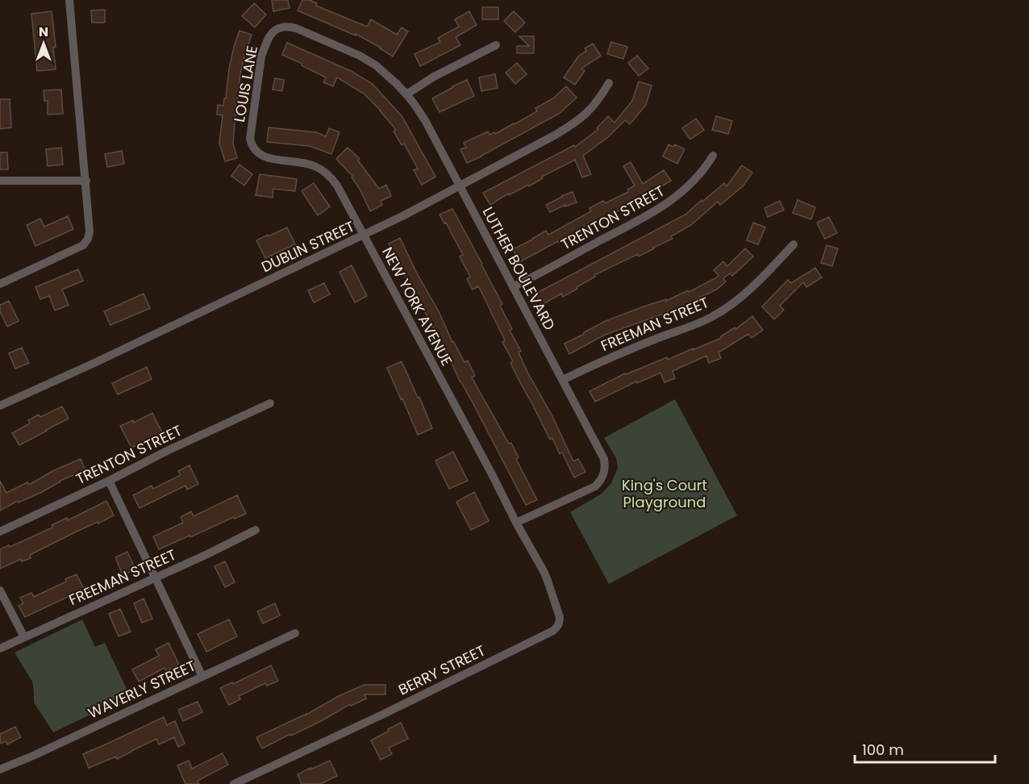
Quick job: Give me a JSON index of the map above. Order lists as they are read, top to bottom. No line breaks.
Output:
{"streets":{"street":["LOUIS LANE","TRENTON STREET","DUBLIN STREET","LUTHER BOULEVARD","NEW YORK AVENUE","FREEMAN STREET","BERRY STREET","WAVERLY STREET"]},"crossings":[["LOUIS LANE","LUTHER BOULEVARD"],["LOUIS LANE","NEW YORK AVENUE"],["TRENTON STREET","LUTHER BOULEVARD"],["DUBLIN STREET","LUTHER BOULEVARD"],["DUBLIN STREET","NEW YORK AVENUE"],["LUTHER BOULEVARD","NEW YORK AVENUE"],["LUTHER BOULEVARD","FREEMAN STREET"],["LUTHER BOULEVARD","BERRY STREET"],["NEW YORK AVENUE","BERRY STREET"]],"parks":["King's Court Playground"],"scale_bar":"100 m","north":"top"}
